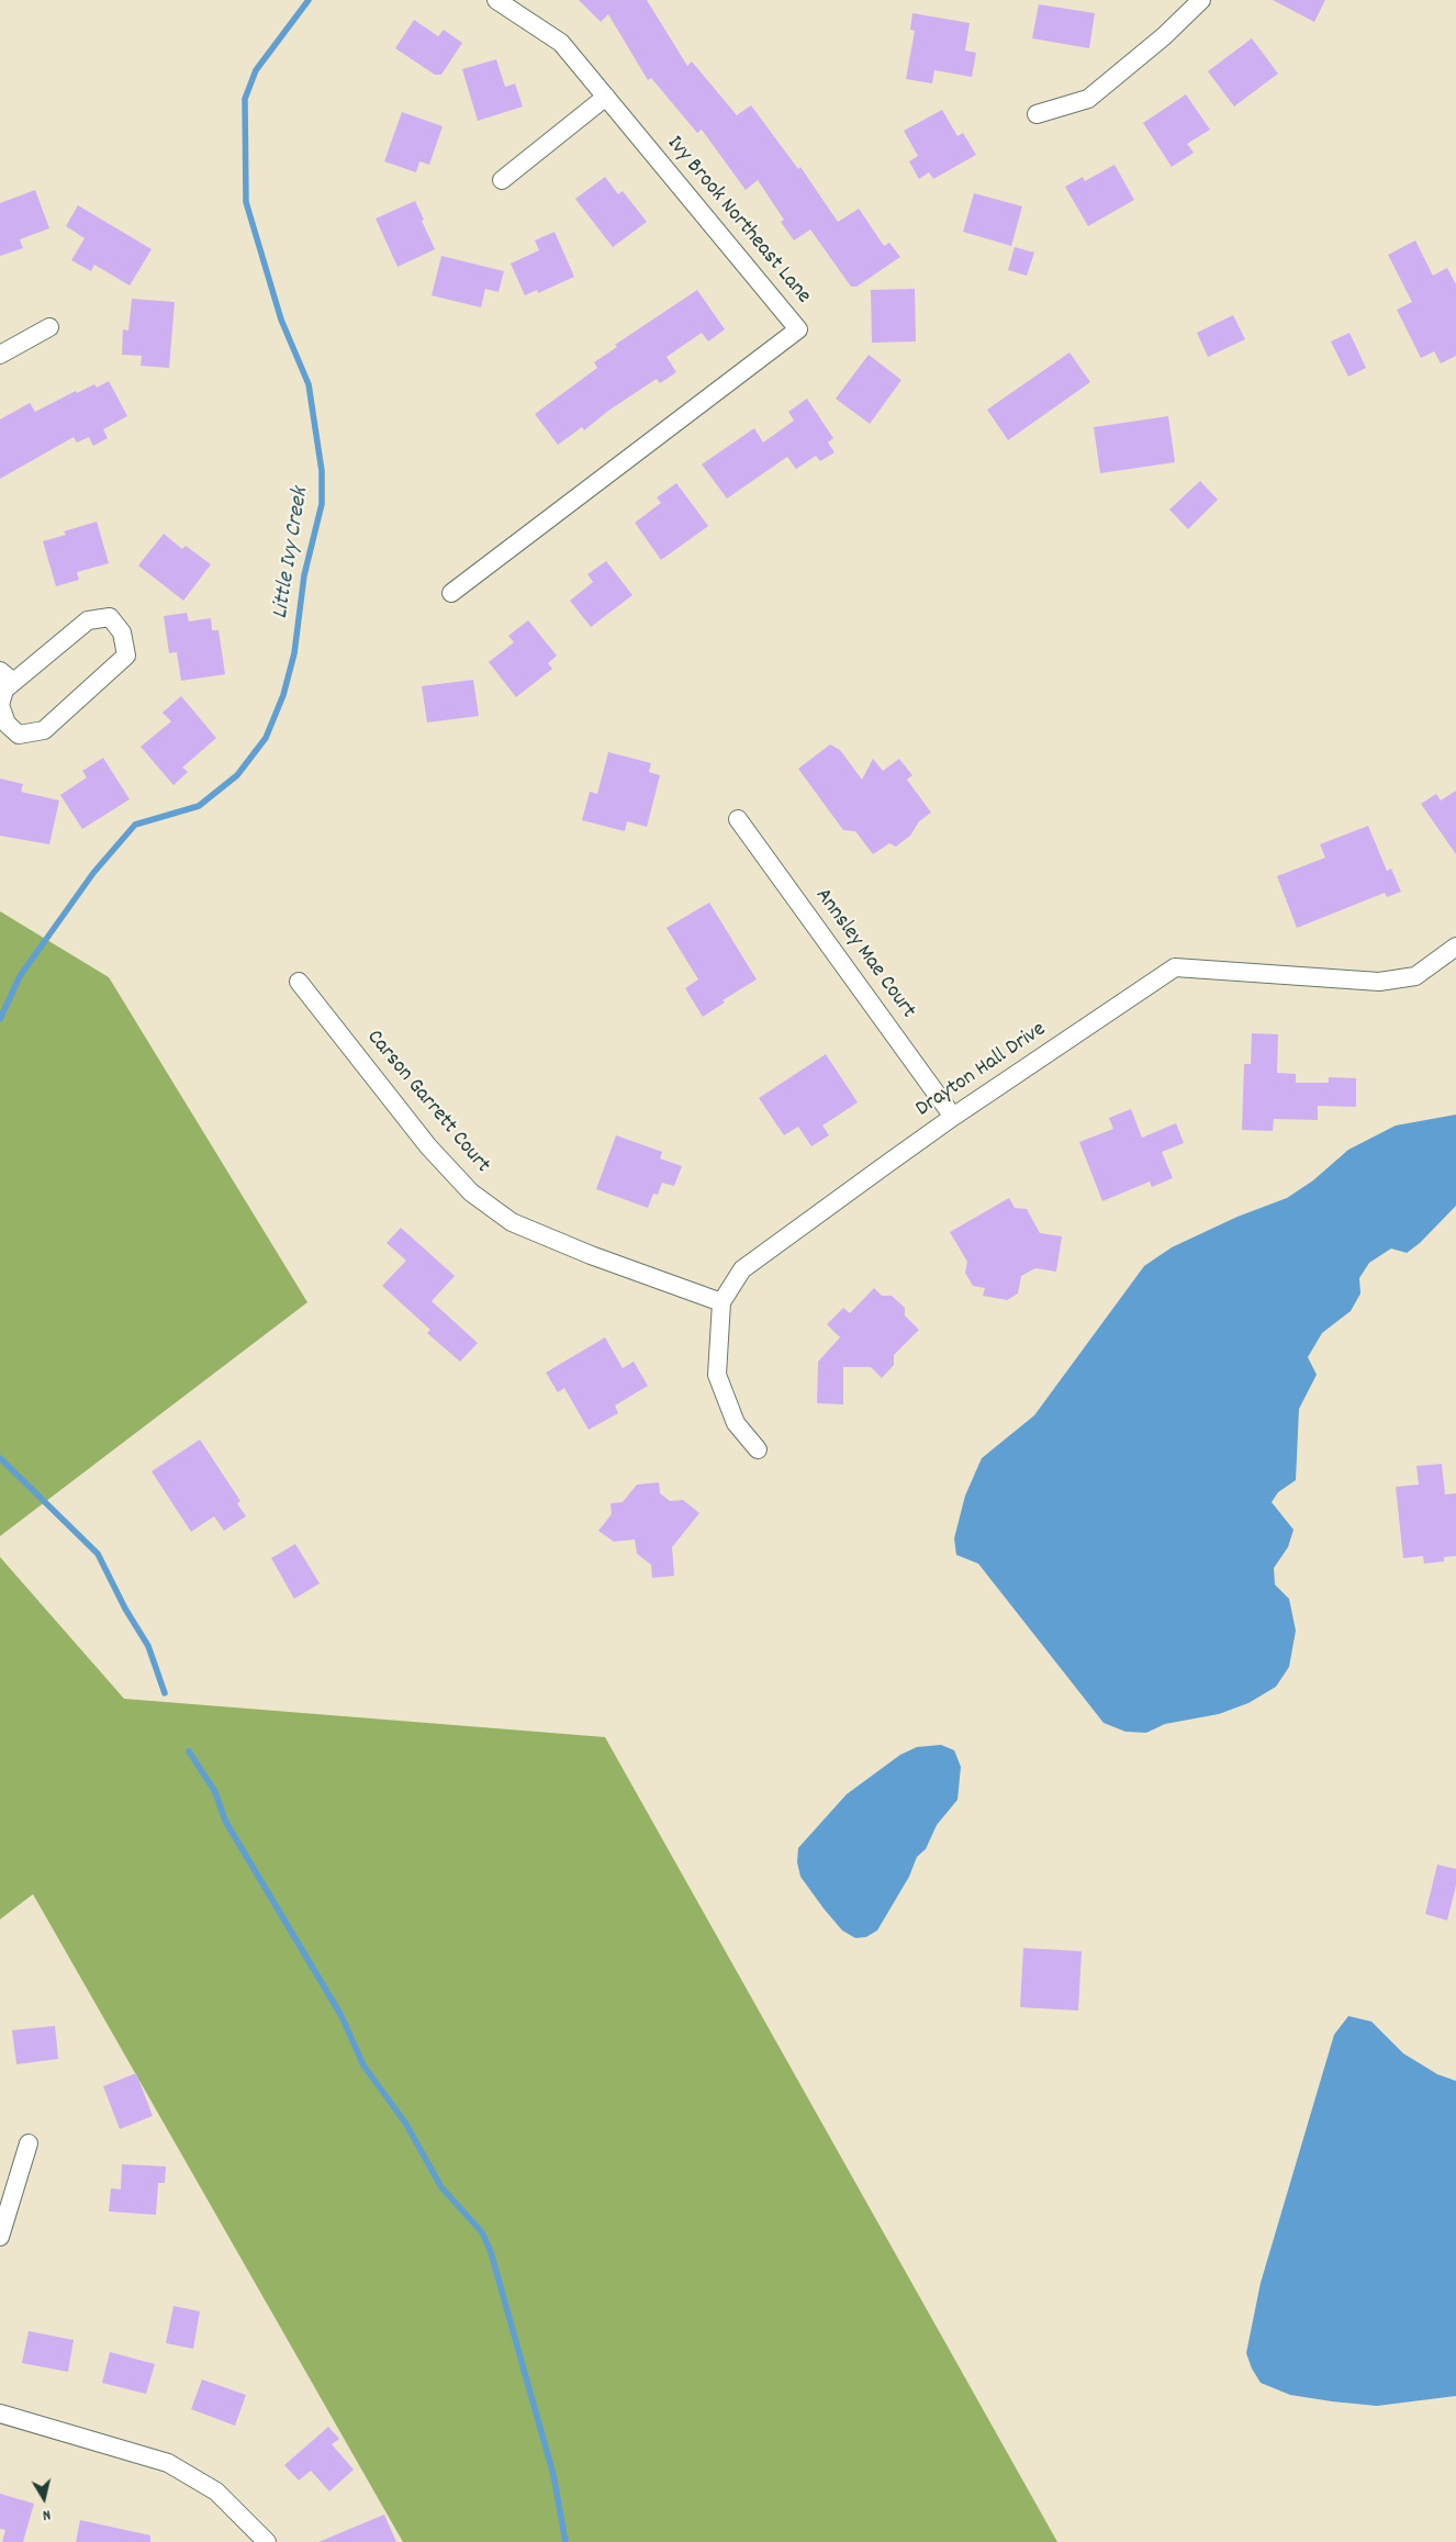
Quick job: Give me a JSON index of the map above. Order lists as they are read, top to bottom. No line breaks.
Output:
{"streets":{"street":["Ivy Brook Northeast Lane","Annsley Mae Court","Drayton Hall Drive","Carson Garrett Court"]},"crossings":[["Annsley Mae Court","Drayton Hall Drive"],["Drayton Hall Drive","Carson Garrett Court"]],"water":["Little Ivy Creek"],"north":"bottom"}
